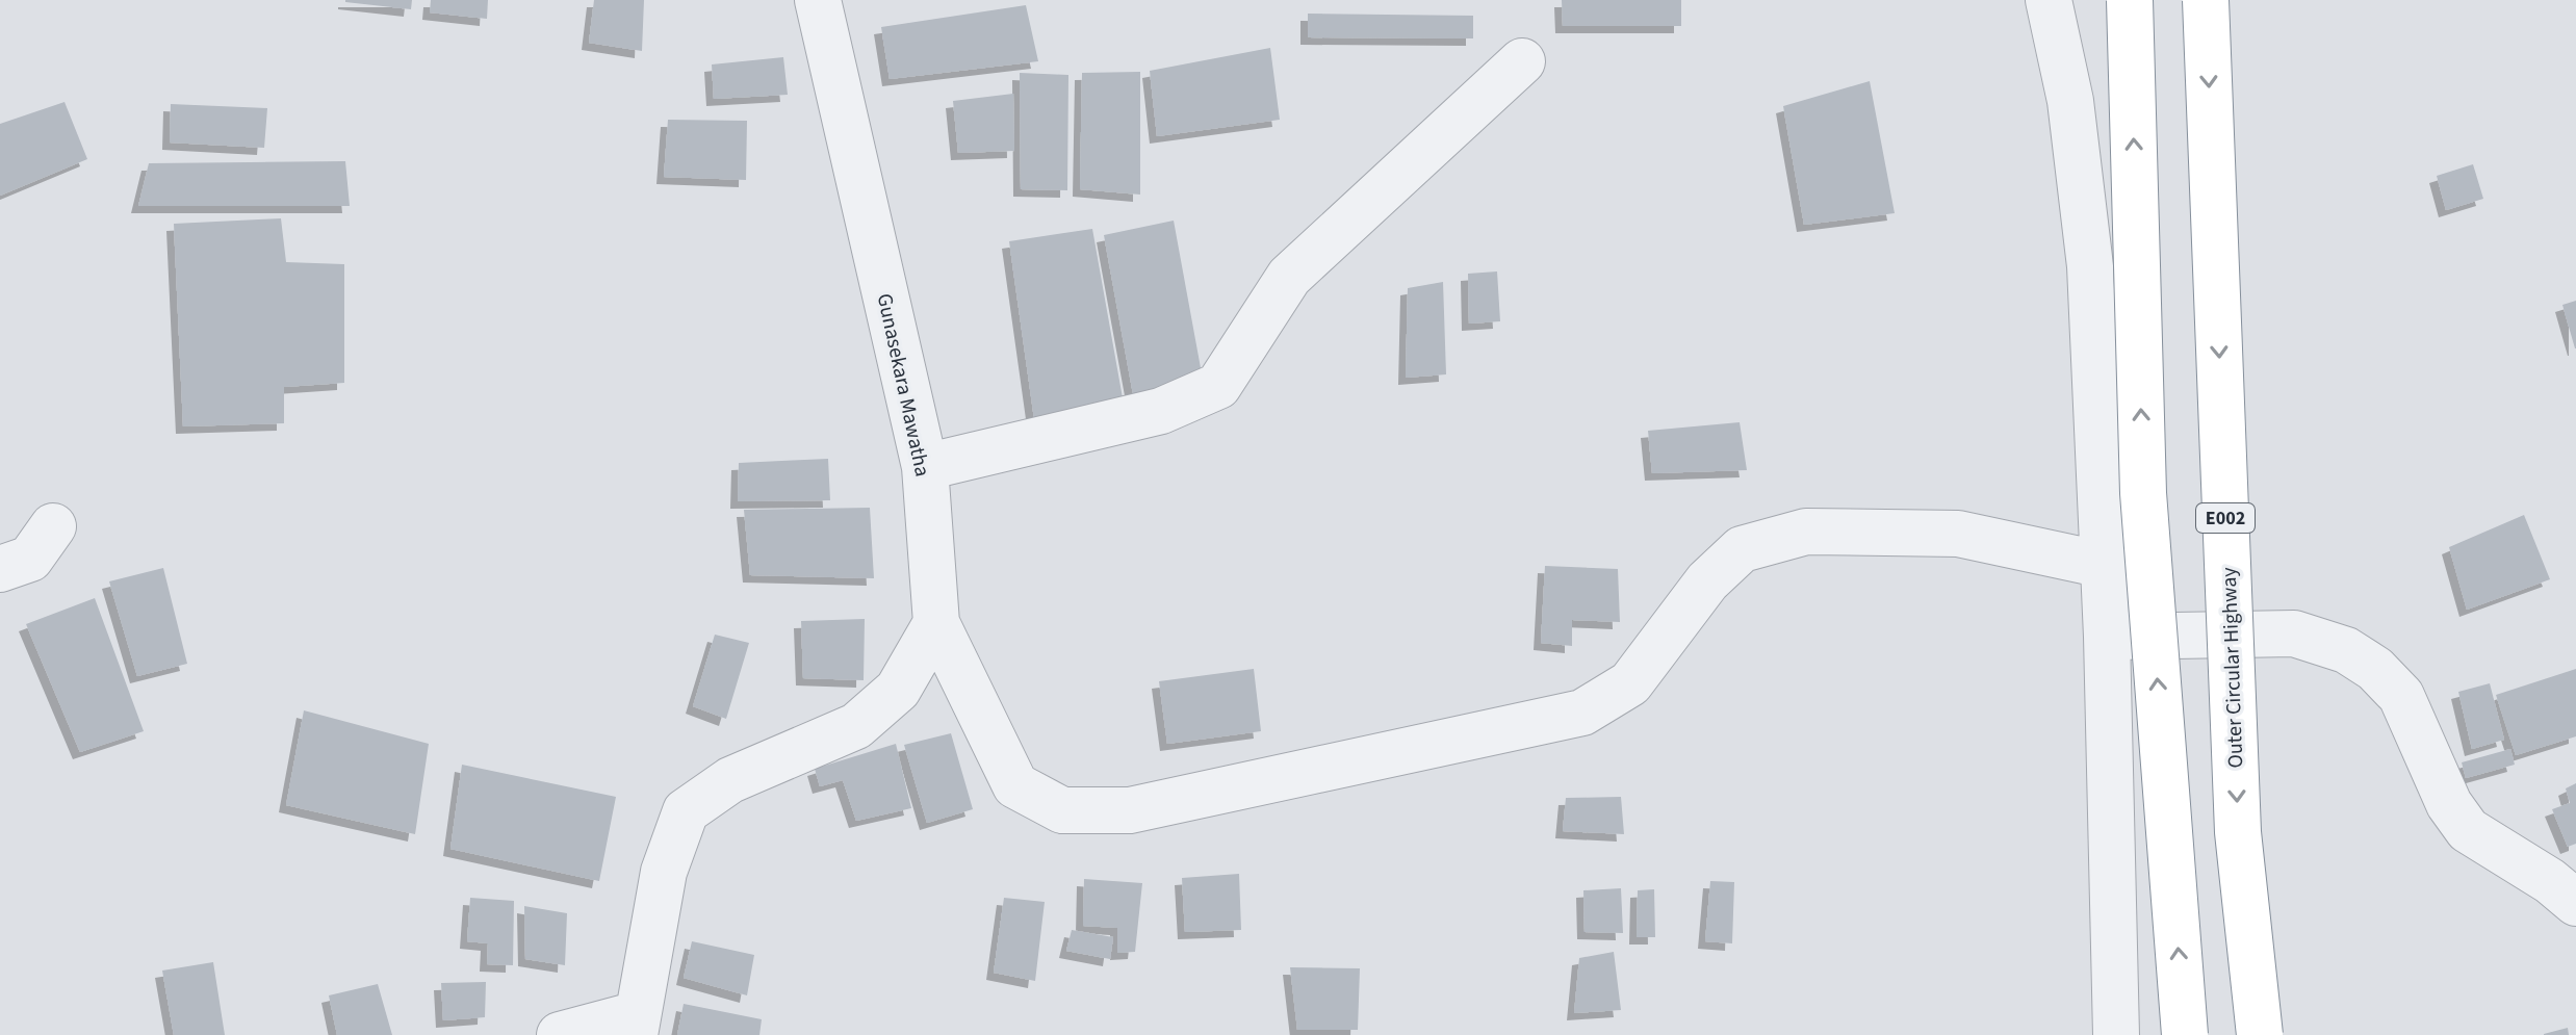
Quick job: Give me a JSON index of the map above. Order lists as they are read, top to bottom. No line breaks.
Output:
{"streets":{"highway":["E002","Outer Circular Highway"],"street":["Gunasekara Mawatha"]}}
